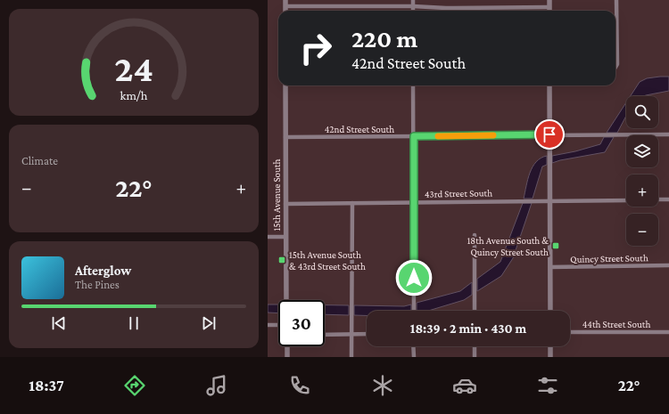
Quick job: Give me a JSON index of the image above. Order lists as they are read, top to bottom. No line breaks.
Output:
{"streets":{"street":["42nd Street South","43rd Street South","15th Avenue South","Quincy Street South","44th Street South"]},"crossings":[["42nd Street South","15th Avenue South"],["43rd Street South","15th Avenue South"]],"places":{"transit":["18th Avenue South & Quincy Street South","15th Avenue South & 43rd Street South"]},"page":{"turn":["220 m","42nd Street South"],"map_buttons":["+","−"],"tile":"Climate","heat":["−","22°","+"],"song":["Afterglow","The Pines"],"limit":"30","trip":"18:39 · 2 min · 430 m","tabs":["18:37","22°"],"gauge":["24","km/h"]}}
